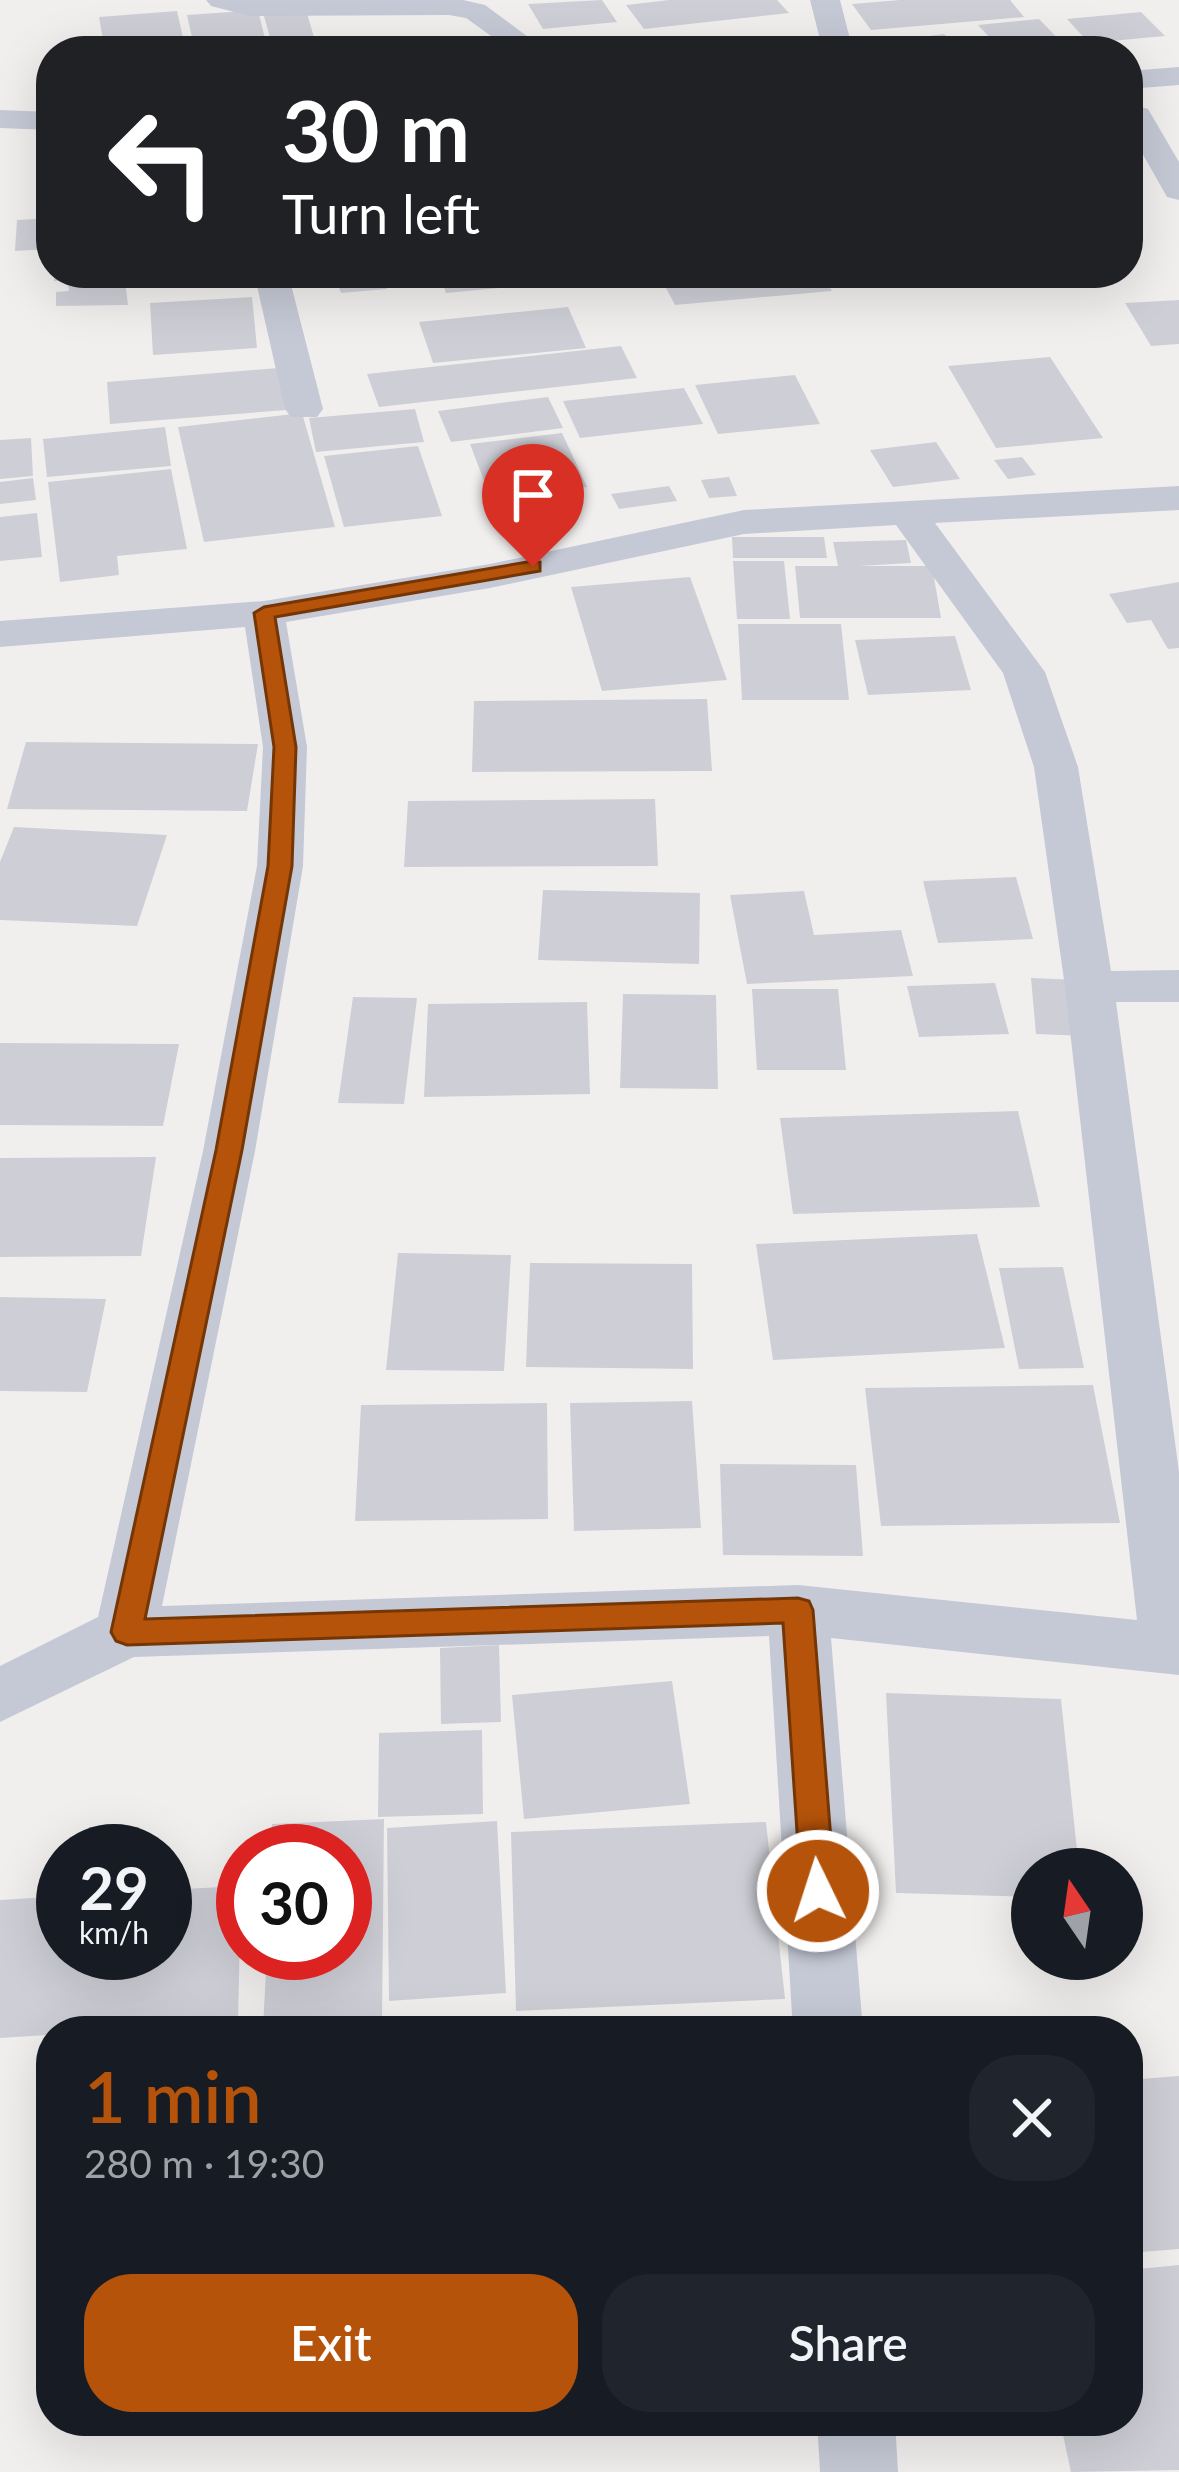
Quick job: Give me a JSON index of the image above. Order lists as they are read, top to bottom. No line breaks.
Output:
{"north":"top","page":{"turn":["30 m","Turn left"],"speed":"29 km/h","limit":"30","heading":["1 min","280 m · 19:30"],"buttons":["Exit","Share"]}}
